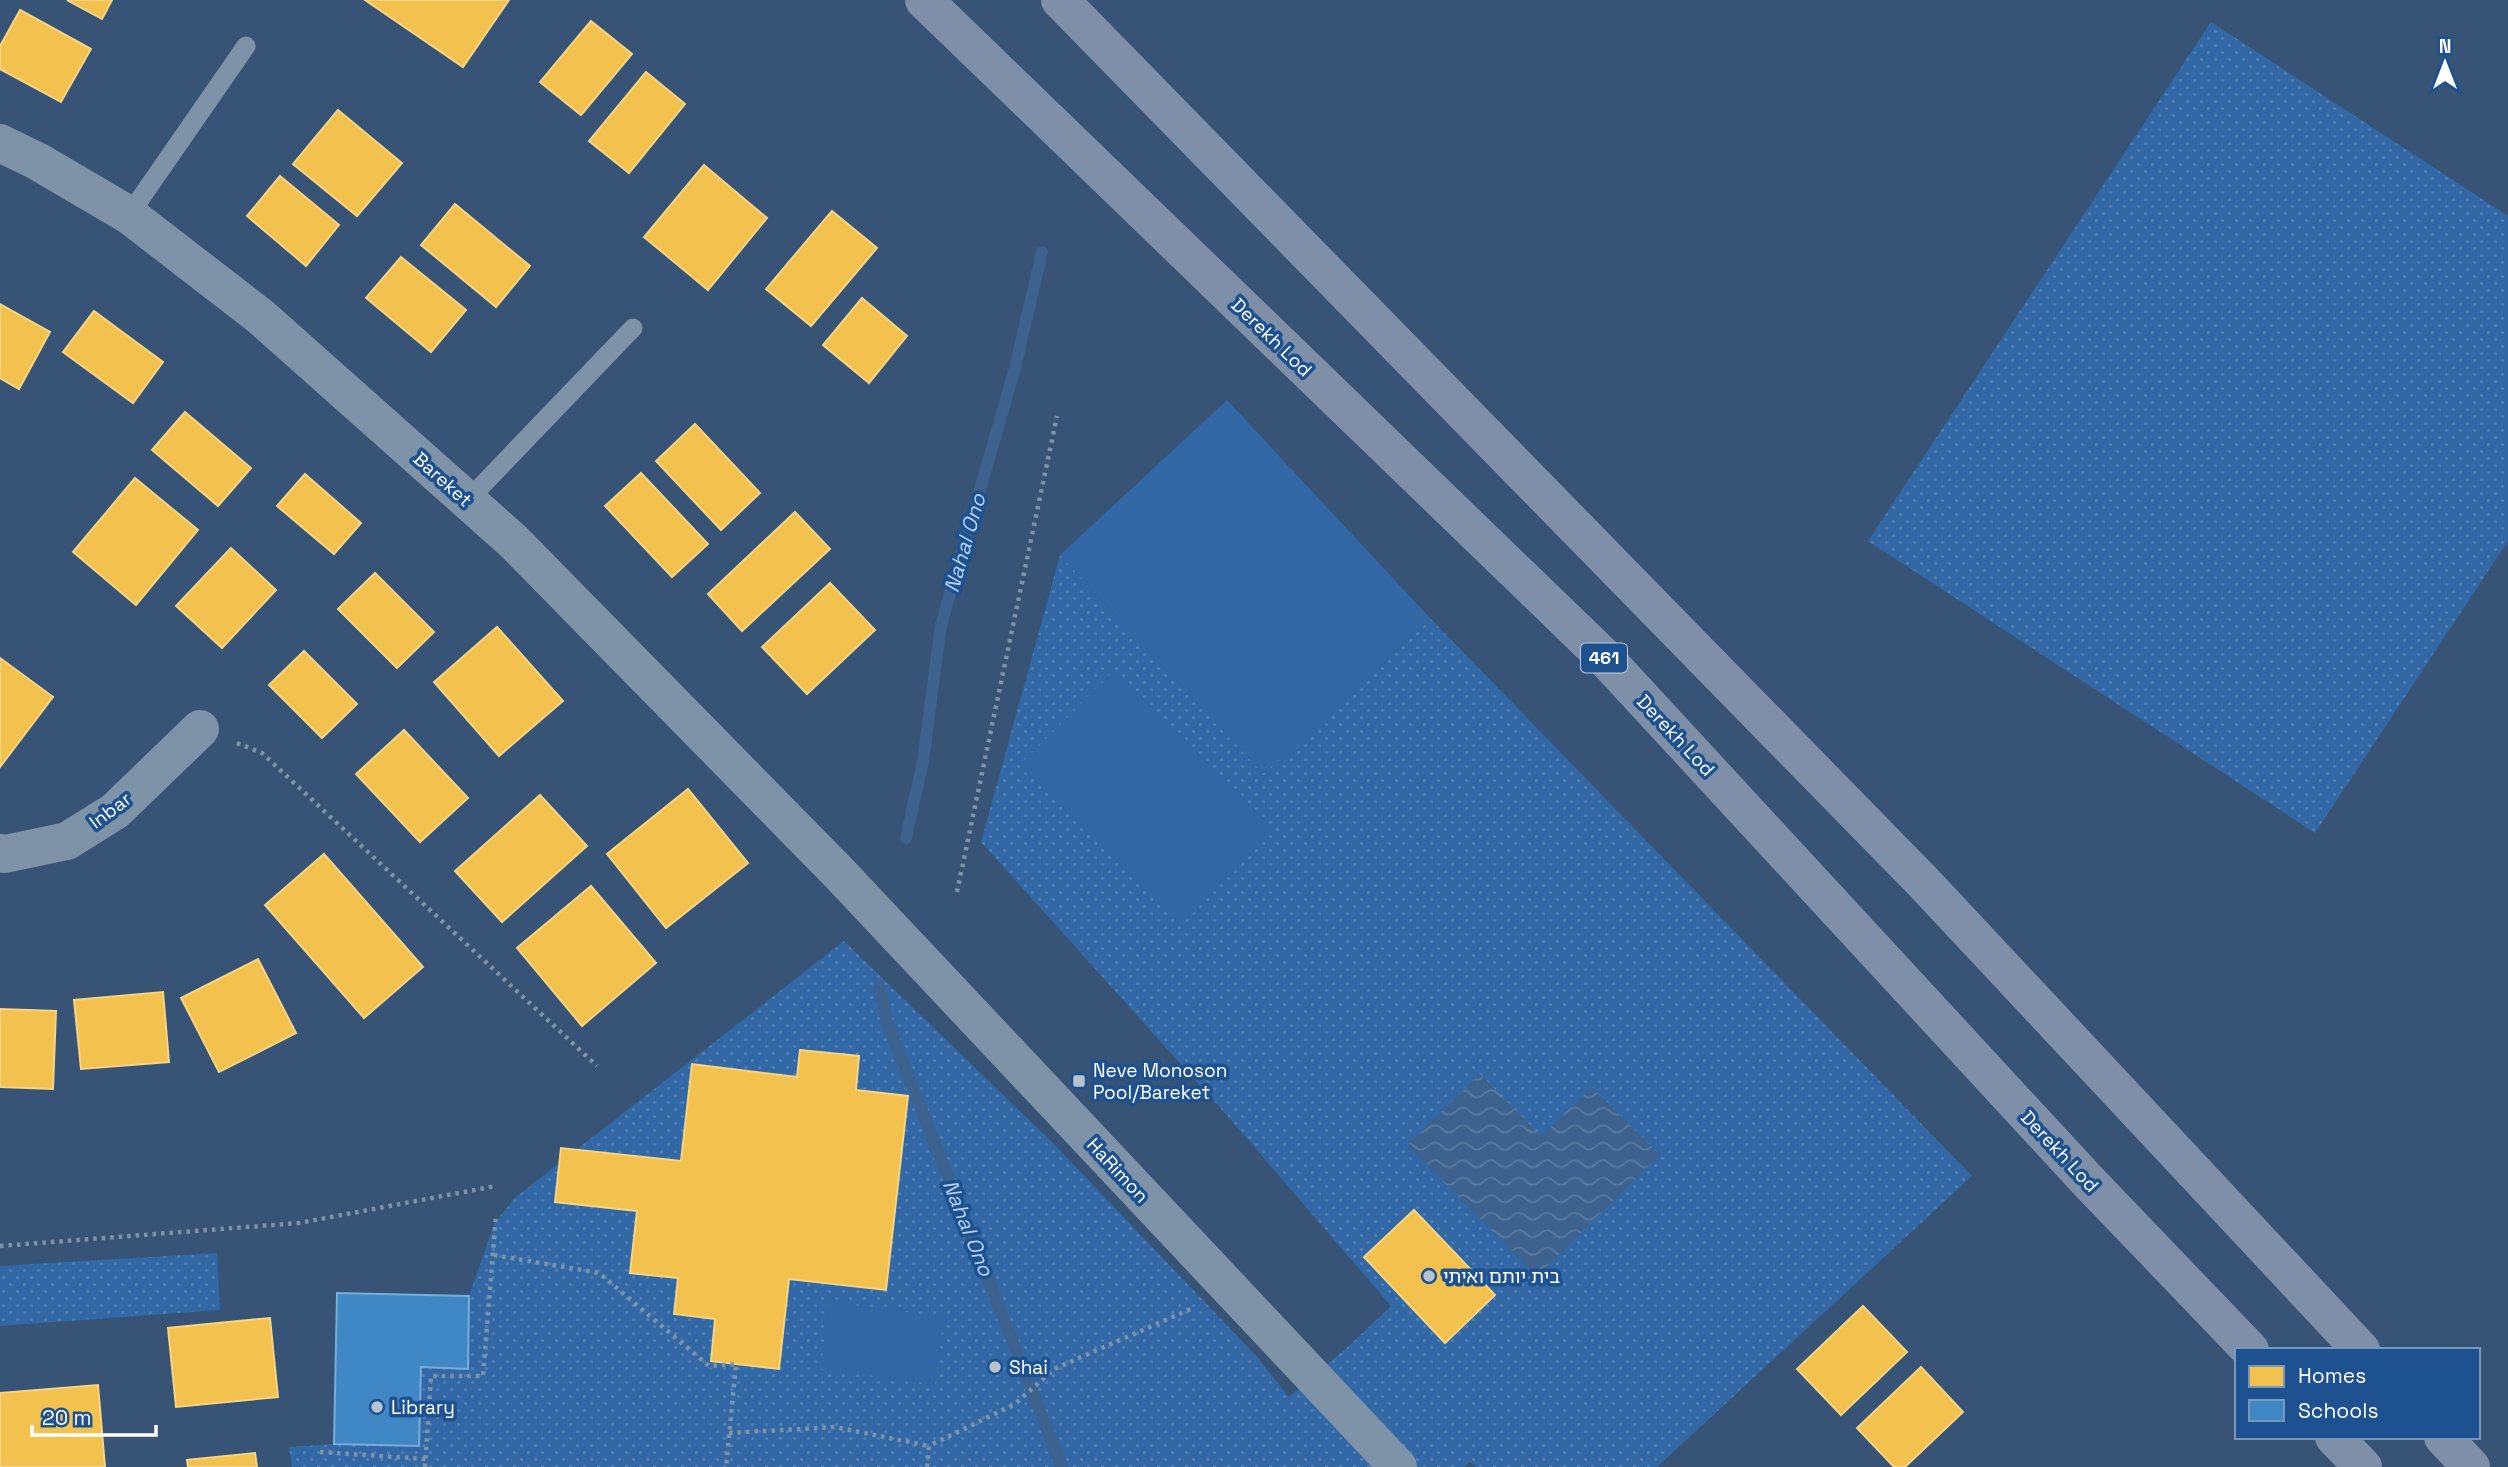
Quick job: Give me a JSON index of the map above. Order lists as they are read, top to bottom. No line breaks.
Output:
{"streets":{"main road":["Derekh Lod","461"],"street":["Bareket","Inbar","HaRimon"]},"crossings":[["Bareket","HaRimon"]],"water":["Nahal Ono"],"places":{"transit":["Neve Monoson Pool/Bareket"],"other":["בית יותם ואיתי","Shai","Library"]},"legend":["Homes","Schools"],"scale_bar":"20 m","north":"top"}
